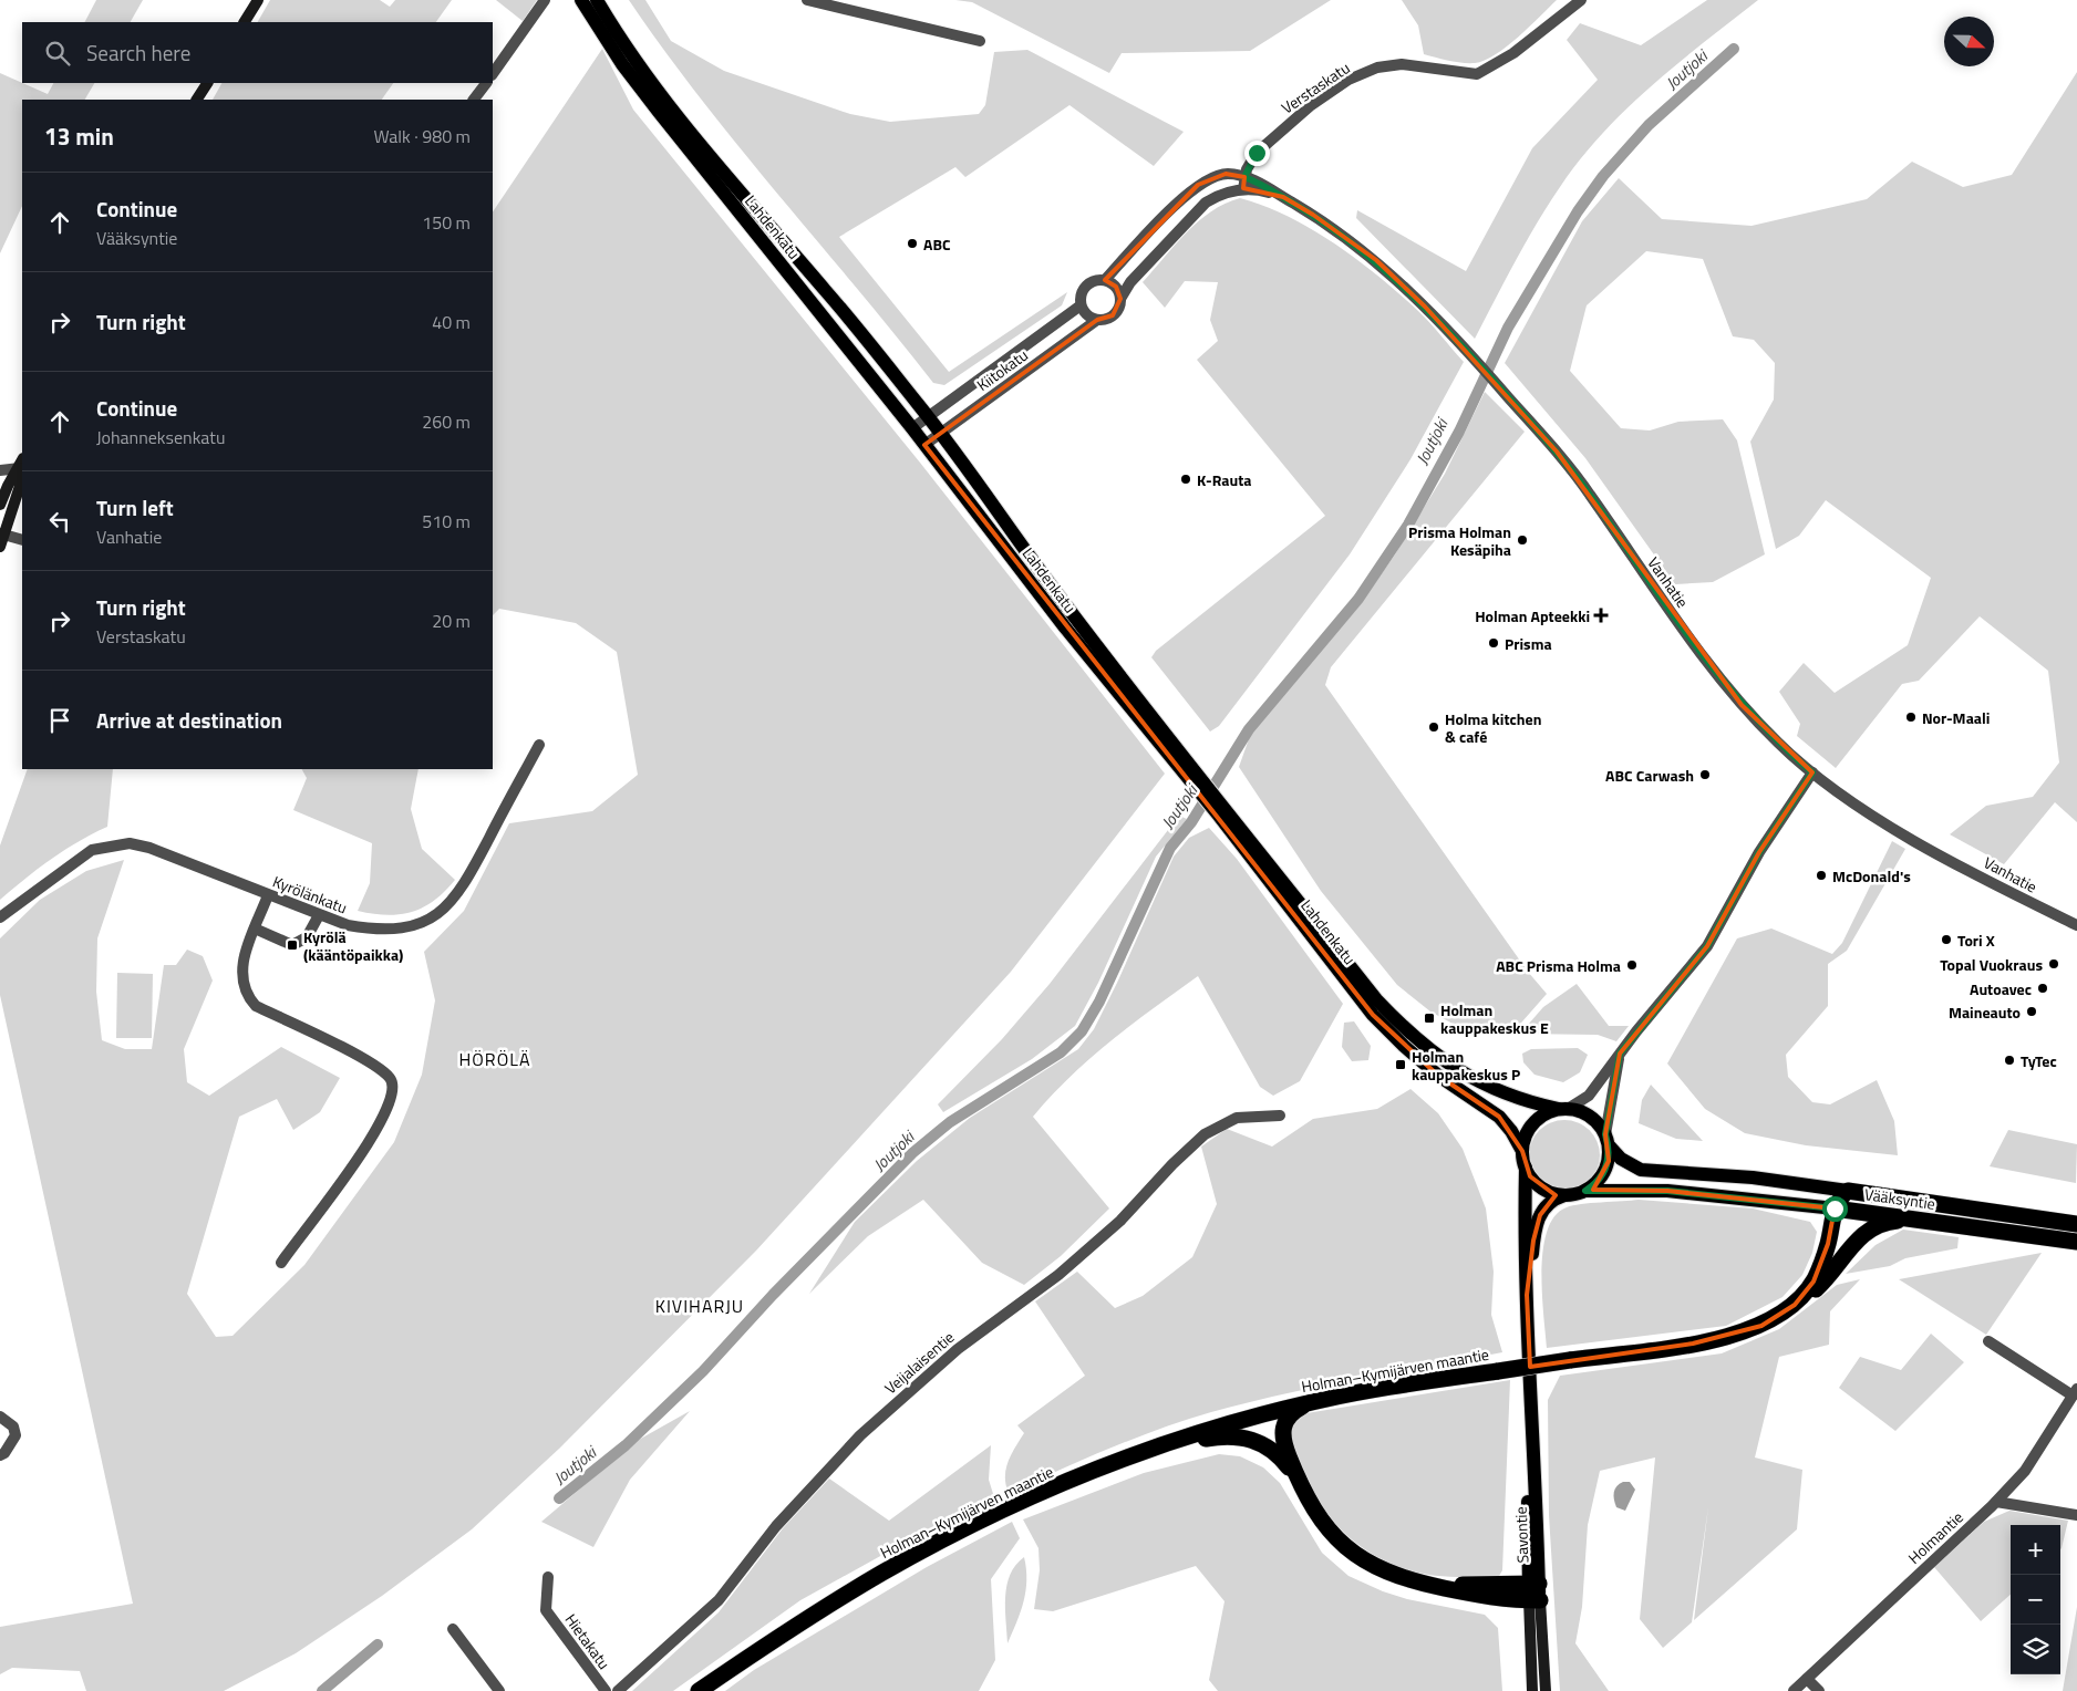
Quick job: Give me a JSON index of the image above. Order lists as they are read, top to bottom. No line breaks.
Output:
{"streets":{"highway":["Vääksyntie","Holman–Kymijärven maantie"],"main road":["Lahdenkatu","Savontie"],"street":["Verstaskatu","Kiitokatu","Vanhatie","Kyrölänkatu","Veijalaisentie","Holmantie","Hietakatu"]},"crossings":[["Verstaskatu","Vanhatie"],["Lahdenkatu","Kiitokatu"],["Lahdenkatu","Vääksyntie"],["Lahdenkatu","Savontie"],["Vääksyntie","Holman–Kymijärven maantie"],["Vääksyntie","Savontie"]],"districts":["HÖRÖLÄ","KIVIHARJU"],"water":["Joutjoki"],"places":{"other":["ABC","K-Rauta","Prisma Holman Kesäpiha","Prisma","Nor-Maali","Holma kitchen & café","ABC Carwash","McDonald's","Tori X","Topal Vuokraus","ABC Prisma Holma","Autoavec","Maineauto","TyTec"],"health":["Holman Apteekki"],"transit":["Kyrölä (kääntöpaikka)","Holman kauppakeskus E","Holman kauppakeskus P"]},"north":"right","page":{"search":"Search here","heading":["13 min","Walk · 980 m"],"list":[["Continue","Vääksyntie","150 m"],["Turn right","40 m"],["Continue","Johanneksenkatu","260 m"],["Turn left","Vanhatie","510 m"],["Turn right","Verstaskatu","20 m"],"Arrive at destination"],"map_buttons":["+","−"]}}
